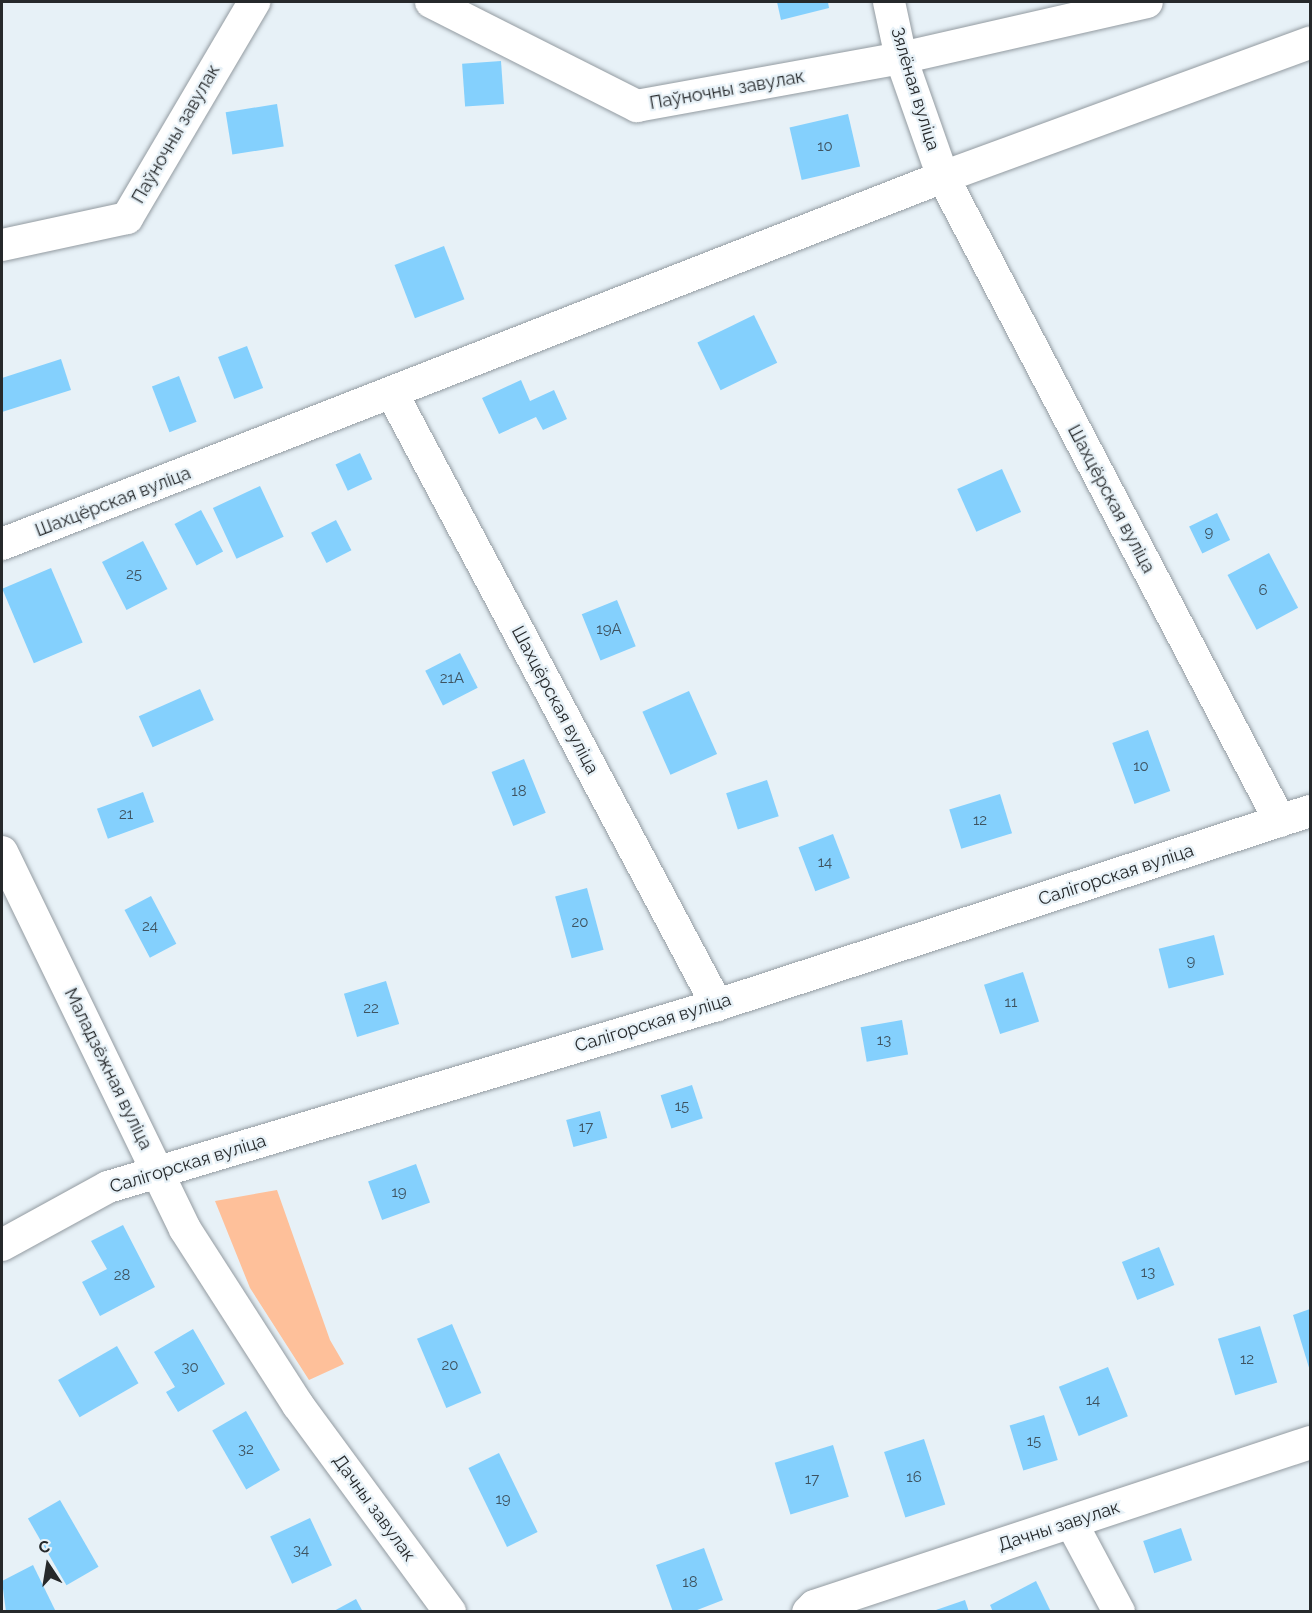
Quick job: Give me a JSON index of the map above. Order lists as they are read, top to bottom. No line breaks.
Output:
{"streets":{"street":["Зялёная вуліца","Паўночны завулак","Шахцёрская вуліца","Салігорская вуліца","Маладзёжная вуліца","Дачны завулак"]},"crossings":[["Зялёная вуліца","Паўночны завулак"],["Зялёная вуліца","Шахцёрская вуліца"],["Шахцёрская вуліца","Салігорская вуліца"],["Салігорская вуліца","Маладзёжная вуліца"],["Маладзёжная вуліца","Дачны завулак"]],"house_numbers":["10","9","25","6","19А","21А","10","18","21","12","14","20","24","9","11","22","13","15","17","19","13","28","12","20","30","14","15","32","16","17","19","34","18"],"north":"top"}
